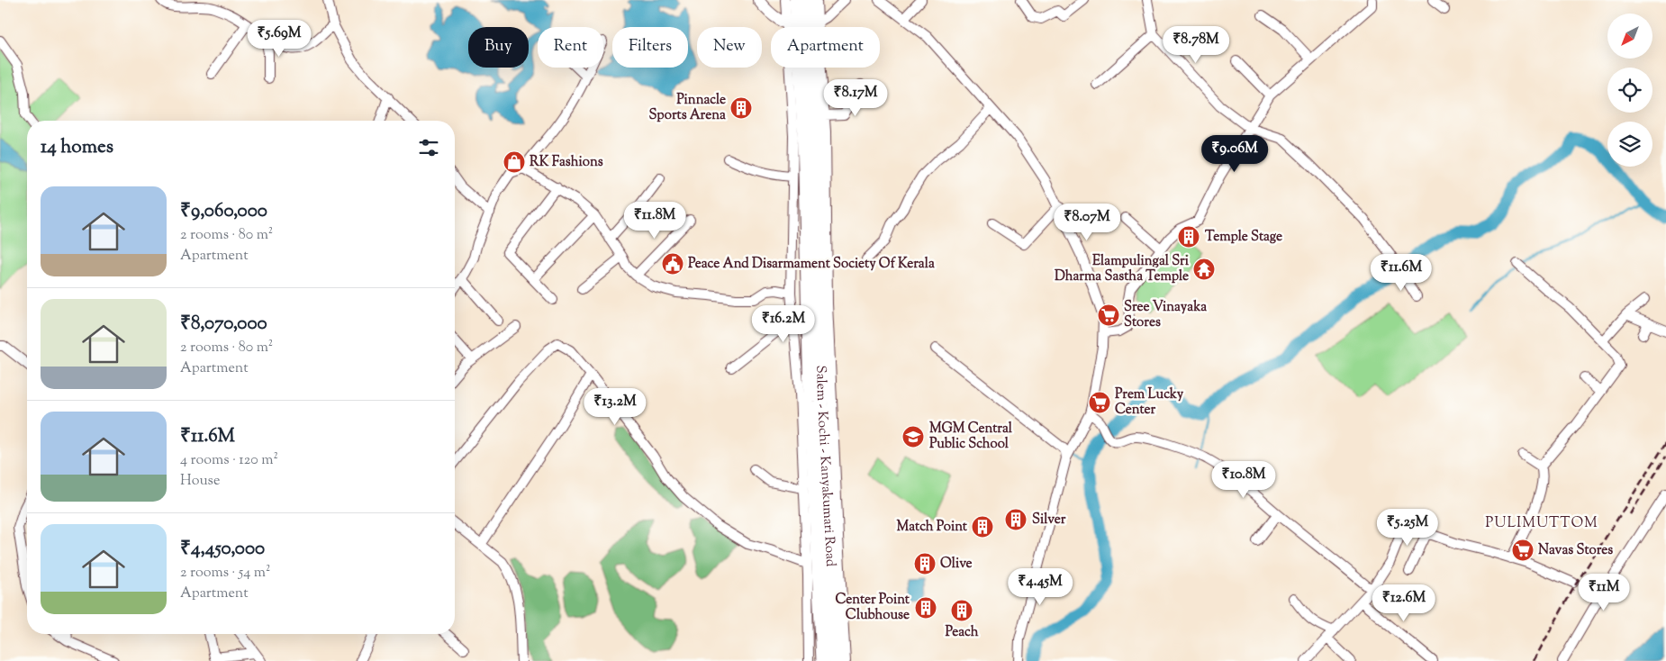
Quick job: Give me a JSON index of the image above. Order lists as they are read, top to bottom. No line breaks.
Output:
{"streets":{"highway":["Salem - Kochi - Kanyakumari Road"]},"districts":["PULIMUTTOM"],"places":{"building":["Pinnacle Sports Arena","Temple Stage","Silver","Match Point","Olive","Center Point Clubhouse","Peach"],"shop":["RK Fashions"],"public building":["Peace And Disarmament Society Of Kerala"],"temple":["Elampulingal Sri Dharma Sastha Temple"],"supermarket":["Sree Vinayaka Stores","Prem Lucky Center","Navas Stores"],"school or university":["MGM Central Public School"]},"north":"bottom left","page":{"price":["₹5.69M","₹8.78M","₹8.17M","₹9.06M","₹11.8M","₹8.07M","₹11.6M","₹16.2M","₹13.2M","₹10.8M","₹5.25M","₹4.45M","₹11M","₹12.6M"],"chip":["Buy","Rent","Filters","New","Apartment"],"heading":"14 homes","list":[{"name":"₹9,060,000","note":"2 rooms · 80 m² · Apartment"},{"name":"₹8,070,000","note":"2 rooms · 80 m² · Apartment"},{"name":"₹11.6M","note":"4 rooms · 120 m² · House"},{"name":"₹4,450,000","note":"2 rooms · 54 m² · Apartment"}]}}
